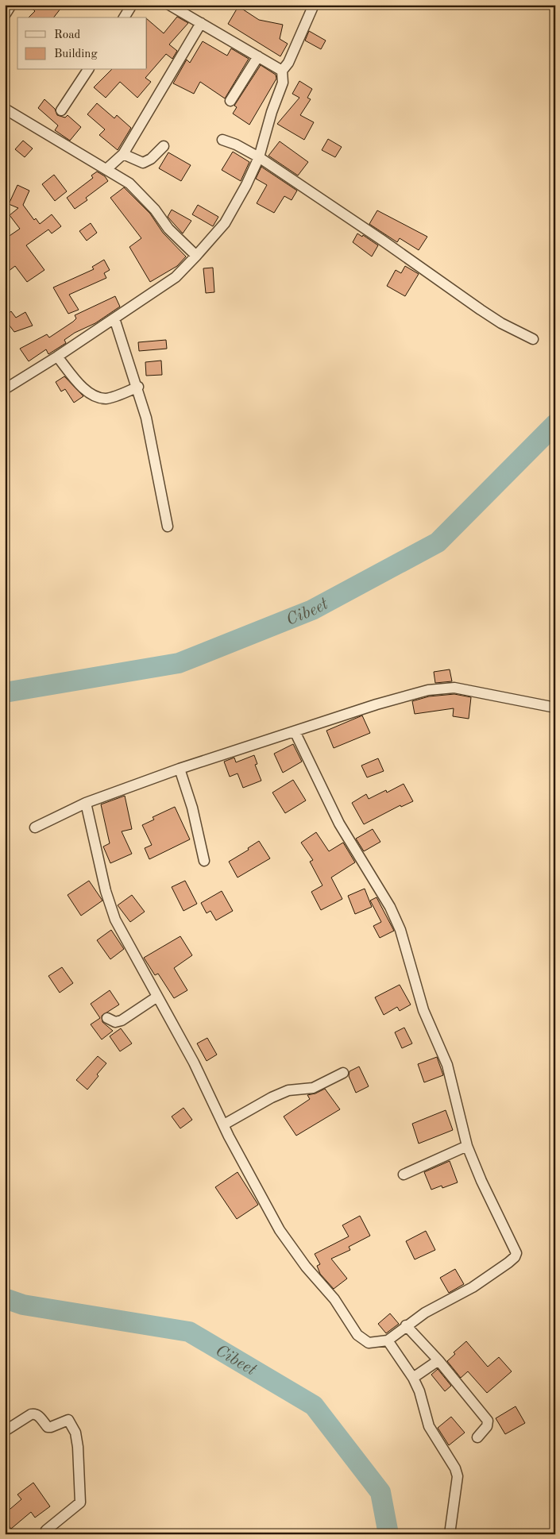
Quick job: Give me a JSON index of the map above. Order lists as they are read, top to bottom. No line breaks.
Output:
{"water":["Cibeet"],"legend":["Road","Building"]}
